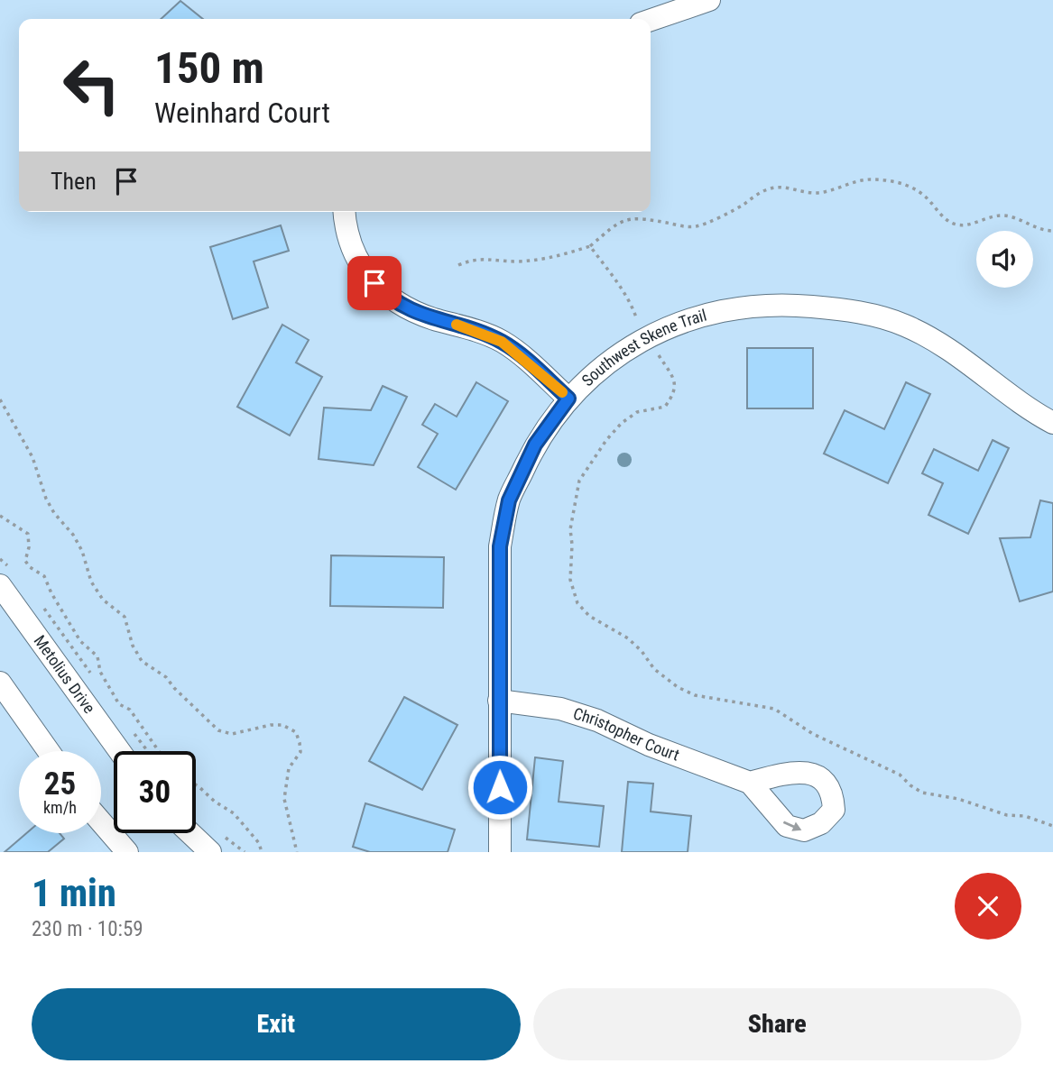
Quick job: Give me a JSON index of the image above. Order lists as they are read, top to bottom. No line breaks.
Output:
{"streets":{"street":["Southwest Skene Trail","Metolius Drive","Christopher Court"]},"crossings":[["Southwest Skene Trail","Christopher Court"]],"page":{"turn":["150 m","Weinhard Court"],"then":"Then","speed":"25 km/h","limit":"30","heading":["1 min","230 m · 10:59"],"buttons":["Exit","Share"]}}
